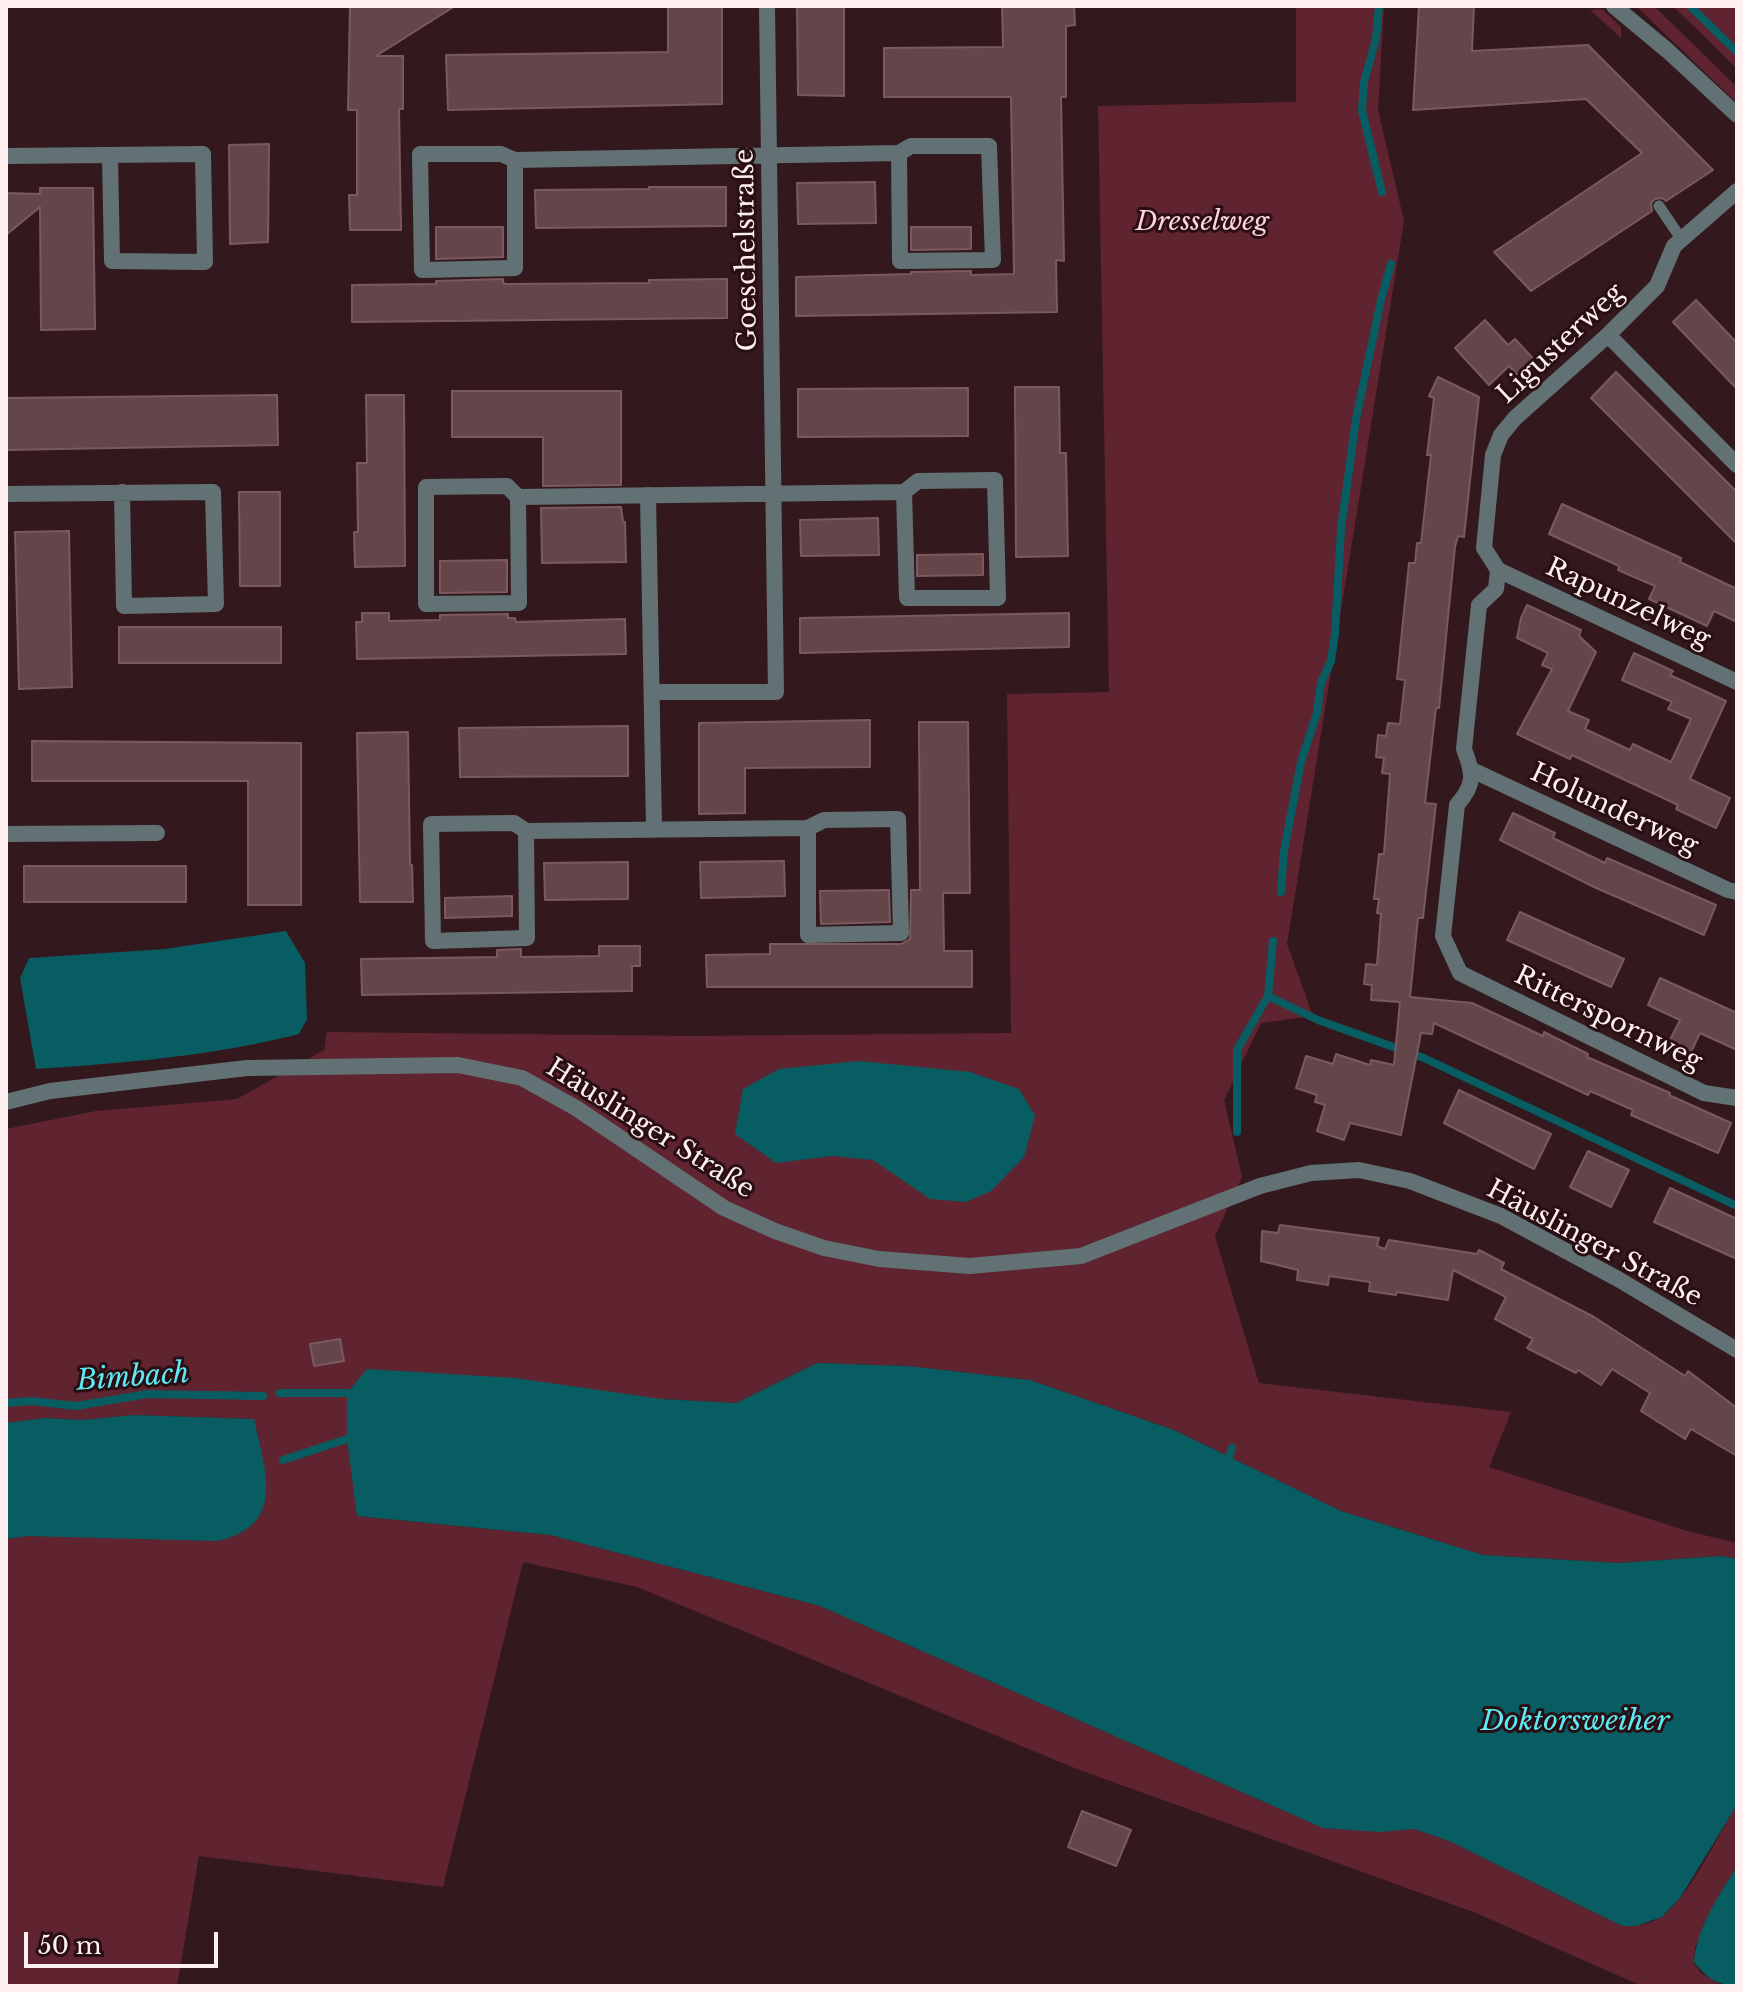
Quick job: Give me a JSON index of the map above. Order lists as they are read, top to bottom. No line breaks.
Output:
{"streets":{"street":["Goeschelstraße","Ligusterweg","Rapunzelweg","Holunderweg","Ritterspornweg","Häuslinger Straße"]},"crossings":[["Ligusterweg","Rapunzelweg"],["Holunderweg","Ritterspornweg"]],"water":["Bimbach","Doktorsweiher"],"parks":["Dresselweg"],"scale_bar":"50 m"}
